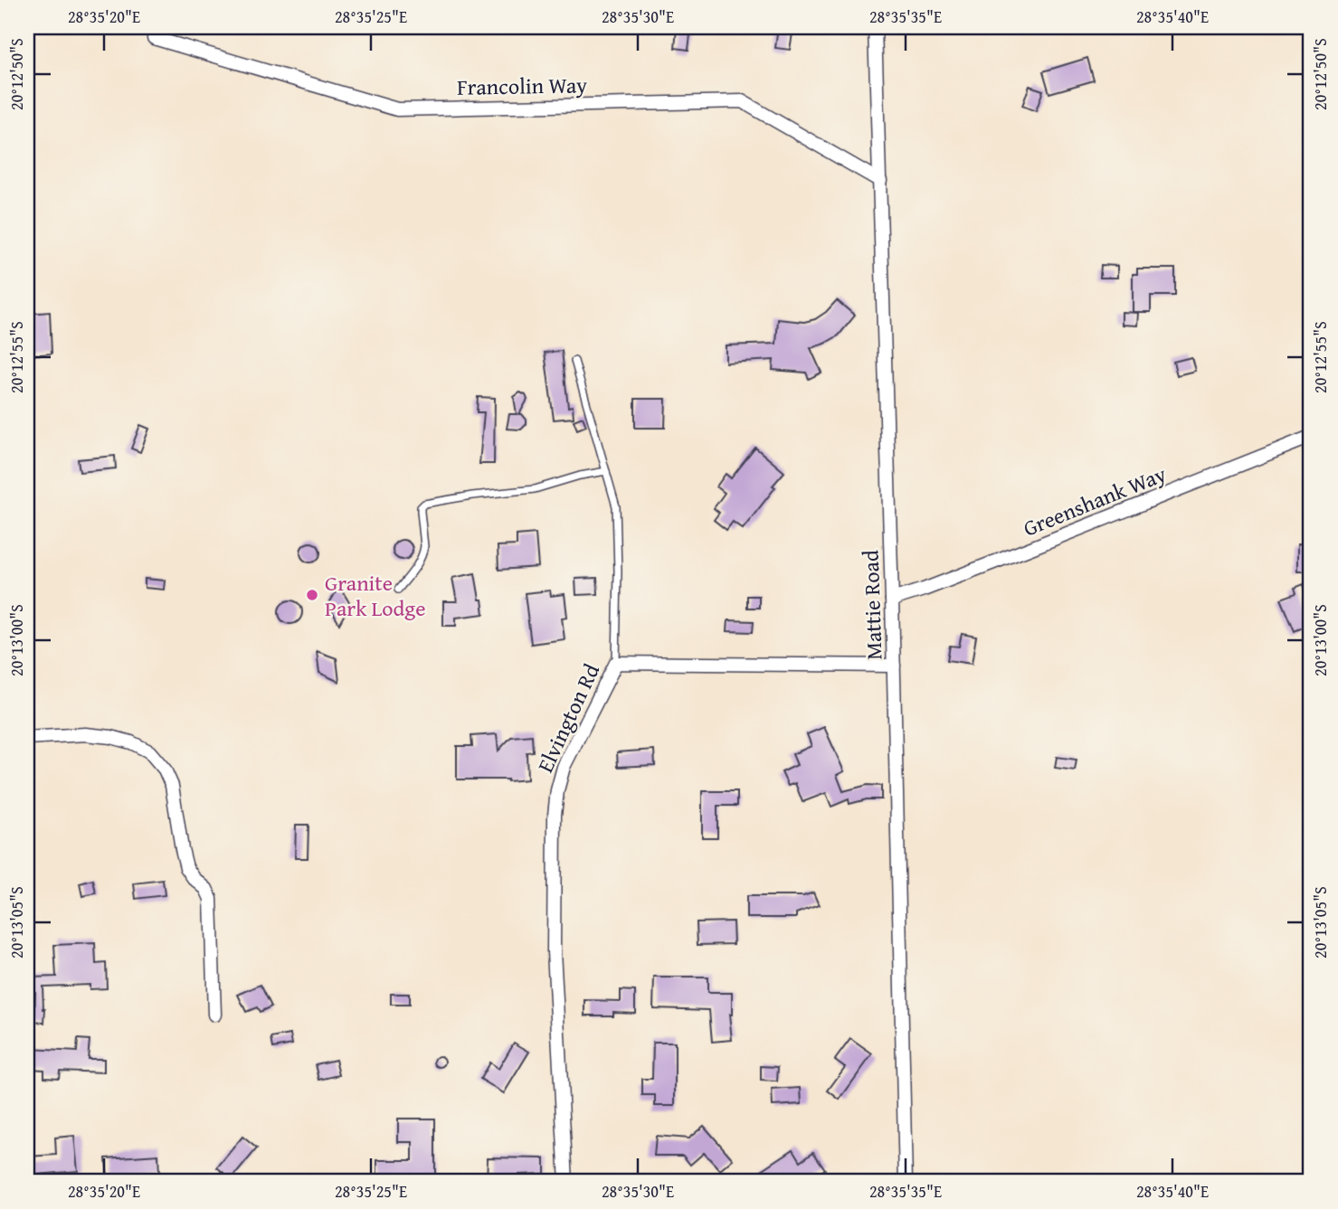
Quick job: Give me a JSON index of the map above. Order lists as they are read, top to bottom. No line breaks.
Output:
{"streets":{"street":["Francolin Way","Greenshank Way","Mattie Road","Elvington Rd"]},"crossings":[["Francolin Way","Mattie Road"],["Greenshank Way","Mattie Road"],["Mattie Road","Elvington Rd"]],"places":["Granite Park Lodge"],"coordinates":["28°35'20\"E","28°35'25\"E","28°35'30\"E","28°35'35\"E","28°35'40\"E","20°12'50\"S","20°12'55\"S","20°13'00\"S","20°13'05\"S"]}
